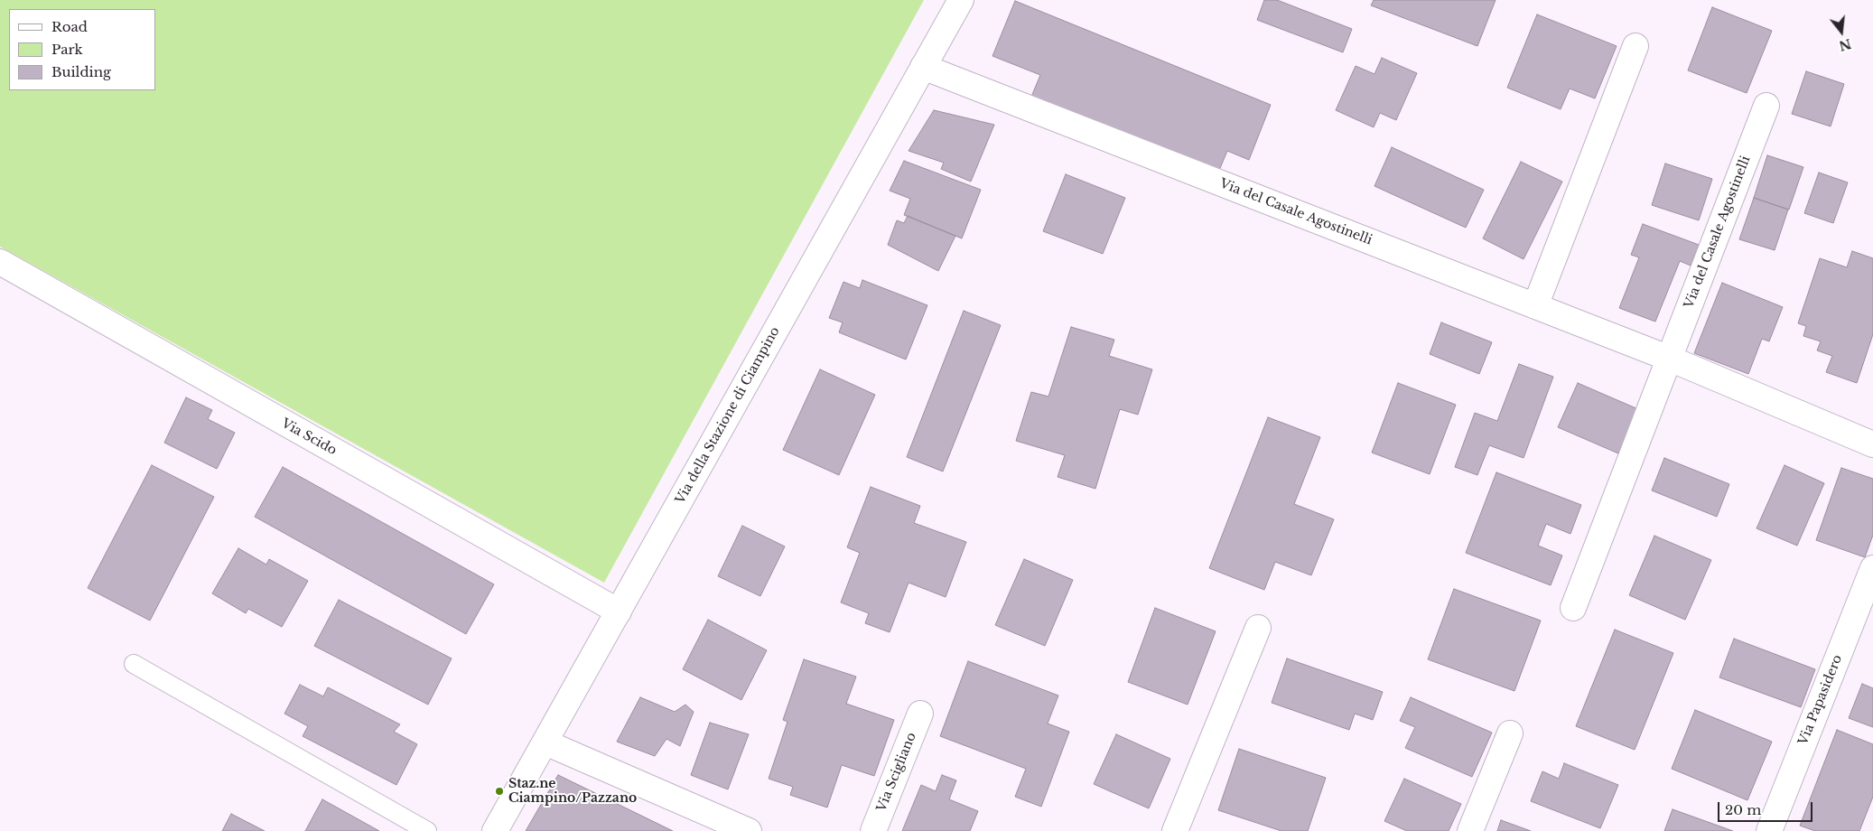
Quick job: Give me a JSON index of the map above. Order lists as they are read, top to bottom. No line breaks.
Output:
{"streets":{"street":["Via del Casale Agostinelli","Via della Stazione di Ciampino","Via Scido","Via Papasidero","Via Scigliano"]},"crossings":[["Via del Casale Agostinelli","Via della Stazione di Ciampino"],["Via della Stazione di Ciampino","Via Scido"]],"places":["Staz.ne Ciampino/Pazzano"],"legend":["Road","Park","Building"],"scale_bar":"20 m","north":"bottom"}
